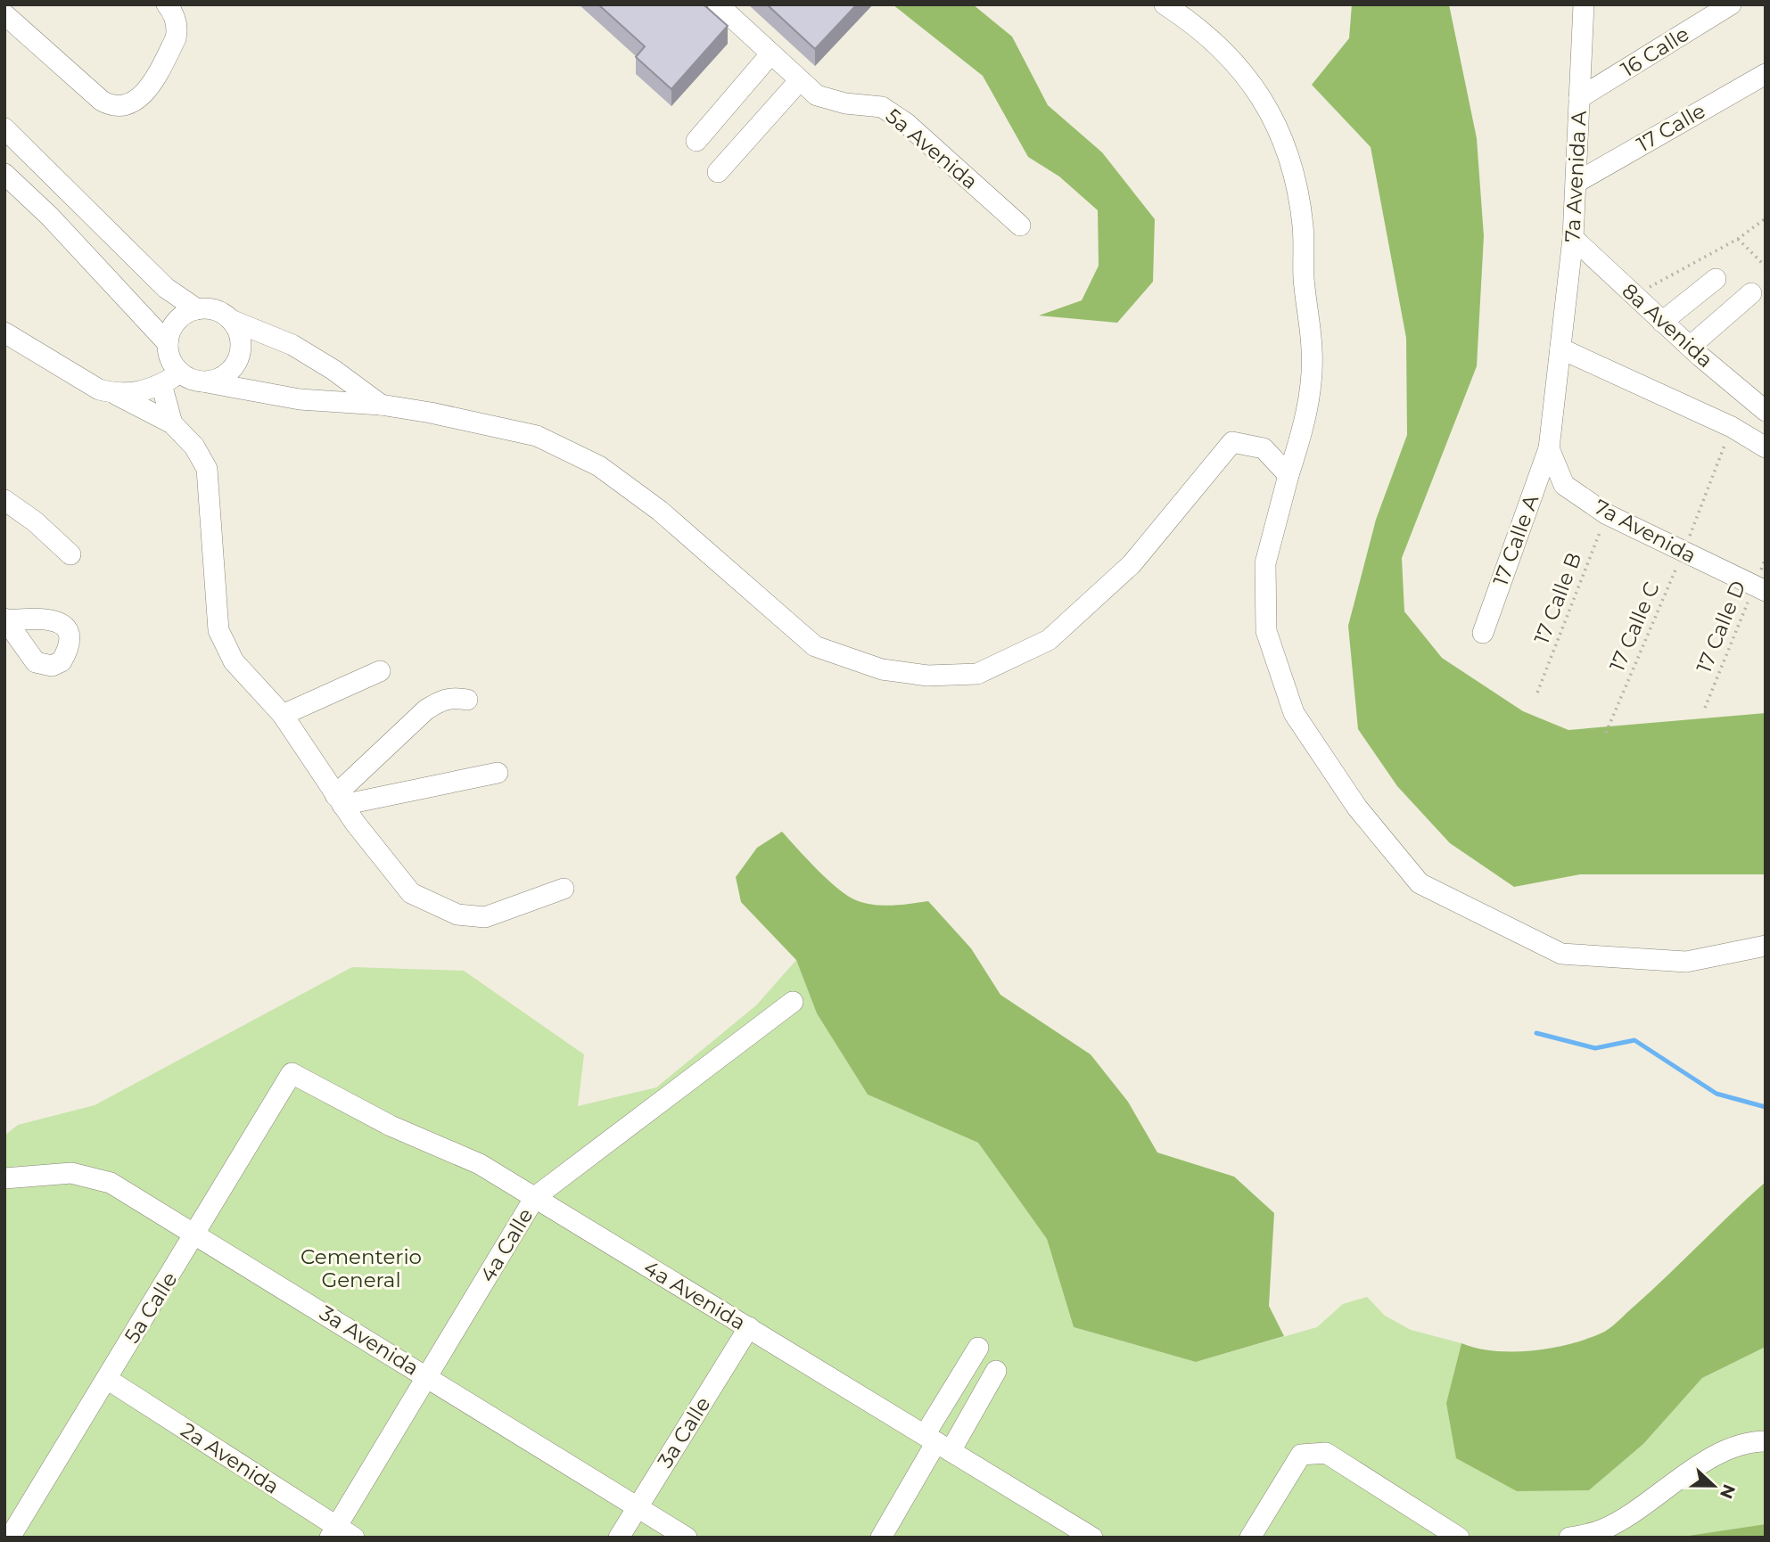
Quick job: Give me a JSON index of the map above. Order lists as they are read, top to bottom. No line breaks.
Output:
{"streets":{"street":["16 Calle","17 Calle","5a Avenida","7a Avenida A","8a Avenida","7a Avenida","17 Calle A","4a Calle","4a Avenida","5a Calle","3a Avenida","3a Calle","2a Avenida"],"path":["17 Calle B","17 Calle C","17 Calle D"]},"crossings":[["16 Calle","7a Avenida A"],["17 Calle","7a Avenida A"],["7a Avenida A","8a Avenida"],["7a Avenida A","7a Avenida"],["7a Avenida A","17 Calle A"],["7a Avenida","17 Calle A"],["7a Avenida","17 Calle B"],["7a Avenida","17 Calle C"],["7a Avenida","17 Calle D"],["4a Calle","4a Avenida"],["4a Calle","3a Avenida"],["4a Calle","2a Avenida"],["4a Avenida","5a Calle"],["4a Avenida","3a Calle"],["5a Calle","3a Avenida"],["5a Calle","2a Avenida"],["3a Avenida","3a Calle"]],"parks":["Cementerio General"],"north":"right"}
